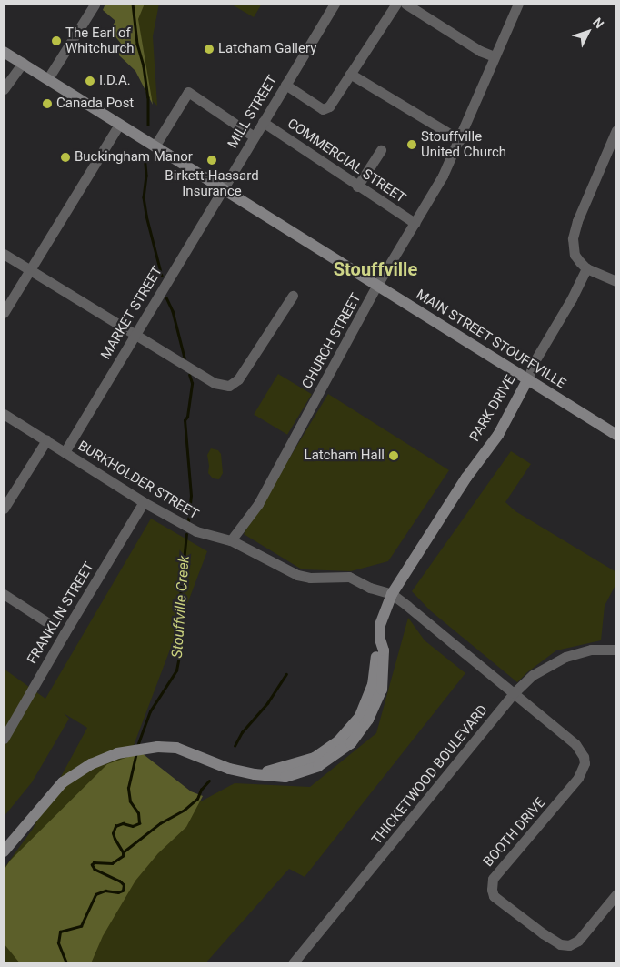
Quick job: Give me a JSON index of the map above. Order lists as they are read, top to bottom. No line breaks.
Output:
{"streets":{"street":["MILL STREET","COMMERCIAL STREET","MARKET STREET","MAIN STREET STOUFFVILLE","CHURCH STREET","PARK DRIVE","BURKHOLDER STREET","FRANKLIN STREET","THICKETWOOD BOULEVARD","BOOTH DRIVE"]},"crossings":[["MILL STREET","COMMERCIAL STREET"],["MILL STREET","MARKET STREET"],["MILL STREET","MAIN STREET STOUFFVILLE"],["COMMERCIAL STREET","CHURCH STREET"],["MARKET STREET","MAIN STREET STOUFFVILLE"],["MARKET STREET","BURKHOLDER STREET"],["MAIN STREET STOUFFVILLE","CHURCH STREET"],["MAIN STREET STOUFFVILLE","PARK DRIVE"],["CHURCH STREET","BURKHOLDER STREET"],["PARK DRIVE","BURKHOLDER STREET"],["BURKHOLDER STREET","FRANKLIN STREET"],["THICKETWOOD BOULEVARD","BOOTH DRIVE"]],"districts":["Stouffville"],"water":["Stouffville Creek"],"places":["The Earl of Whitchurch","Latcham Gallery","I.D.A.","Canada Post","Stouffville United Church","Buckingham Manor","Birkett-Hassard Insurance","Latcham Hall"],"north":"top right"}
